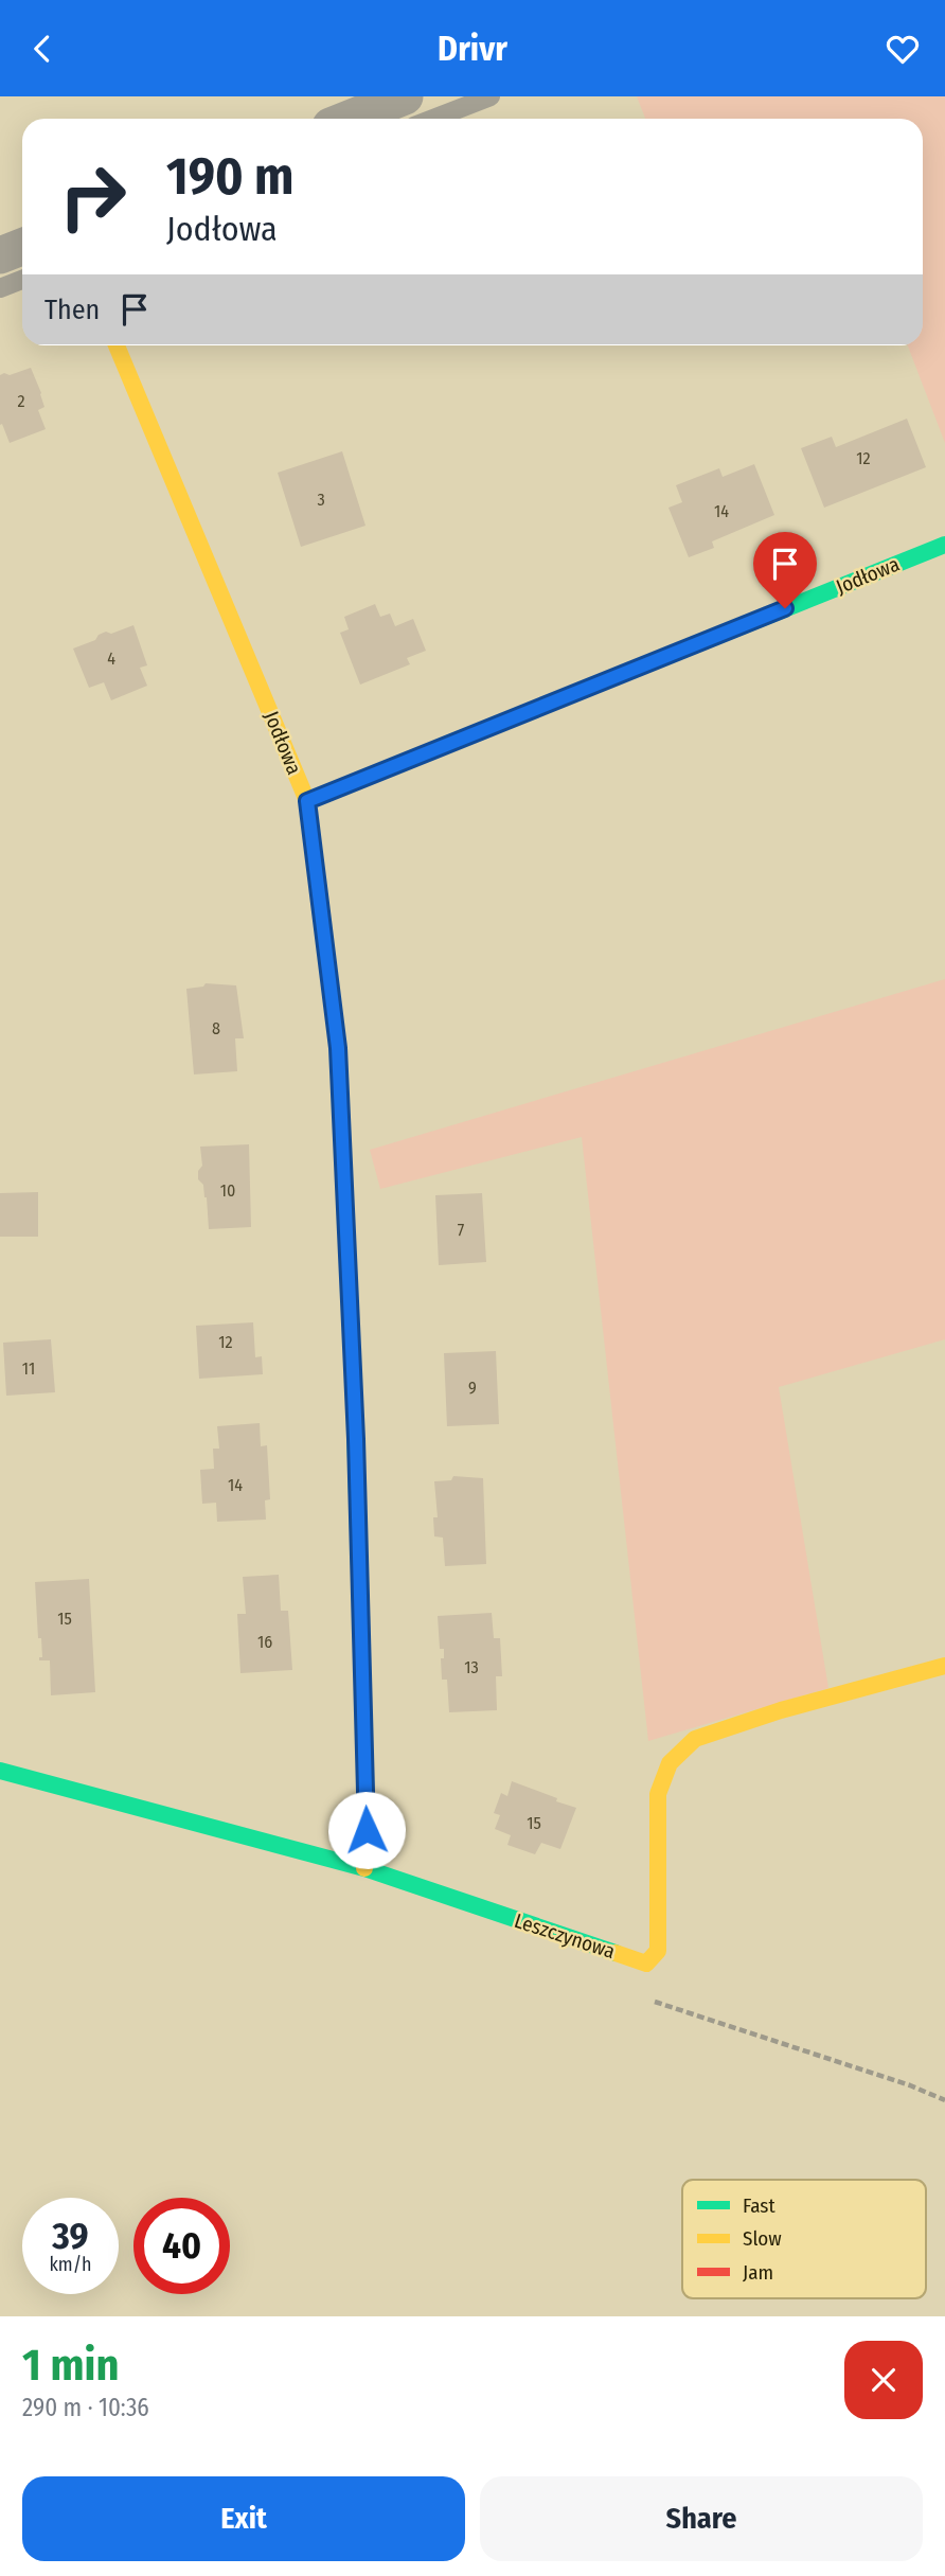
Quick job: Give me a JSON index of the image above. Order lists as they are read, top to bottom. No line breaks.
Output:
{"streets":{"street":["Jodłowa","Leszczynowa"]},"house_numbers":["2","12","3","14","4","8","10","7","12","11","9","14","15","16","13","15"],"legend":["Fast","Slow","Jam"],"page":{"header":"Drivr","turn":["190 m","Jodłowa"],"then":"Then","speed":"39 km/h","limit":"40","heading":["1 min","290 m · 10:36"],"buttons":["Exit","Share"]}}
